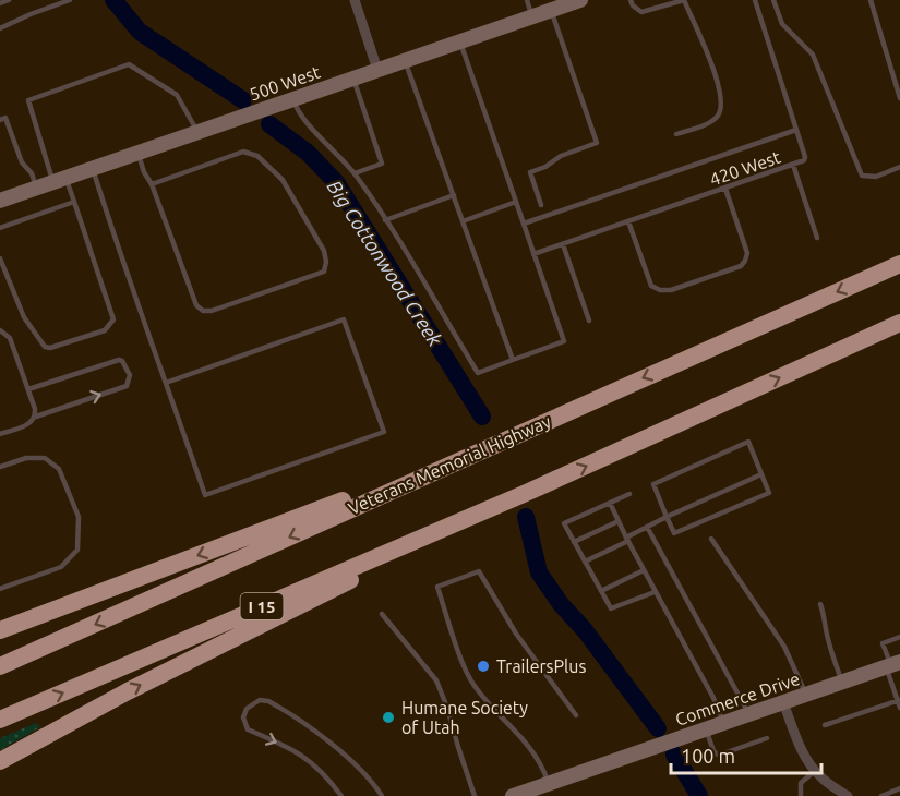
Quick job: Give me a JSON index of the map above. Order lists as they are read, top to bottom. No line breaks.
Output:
{"streets":{"highway":["Veterans Memorial Highway","I 15"],"main road":["500 West","Commerce Drive"],"lane":["420 West"]},"water":["Big Cottonwood Creek"],"places":["TrailersPlus","Humane Society of Utah"],"scale_bar":"100 m"}
